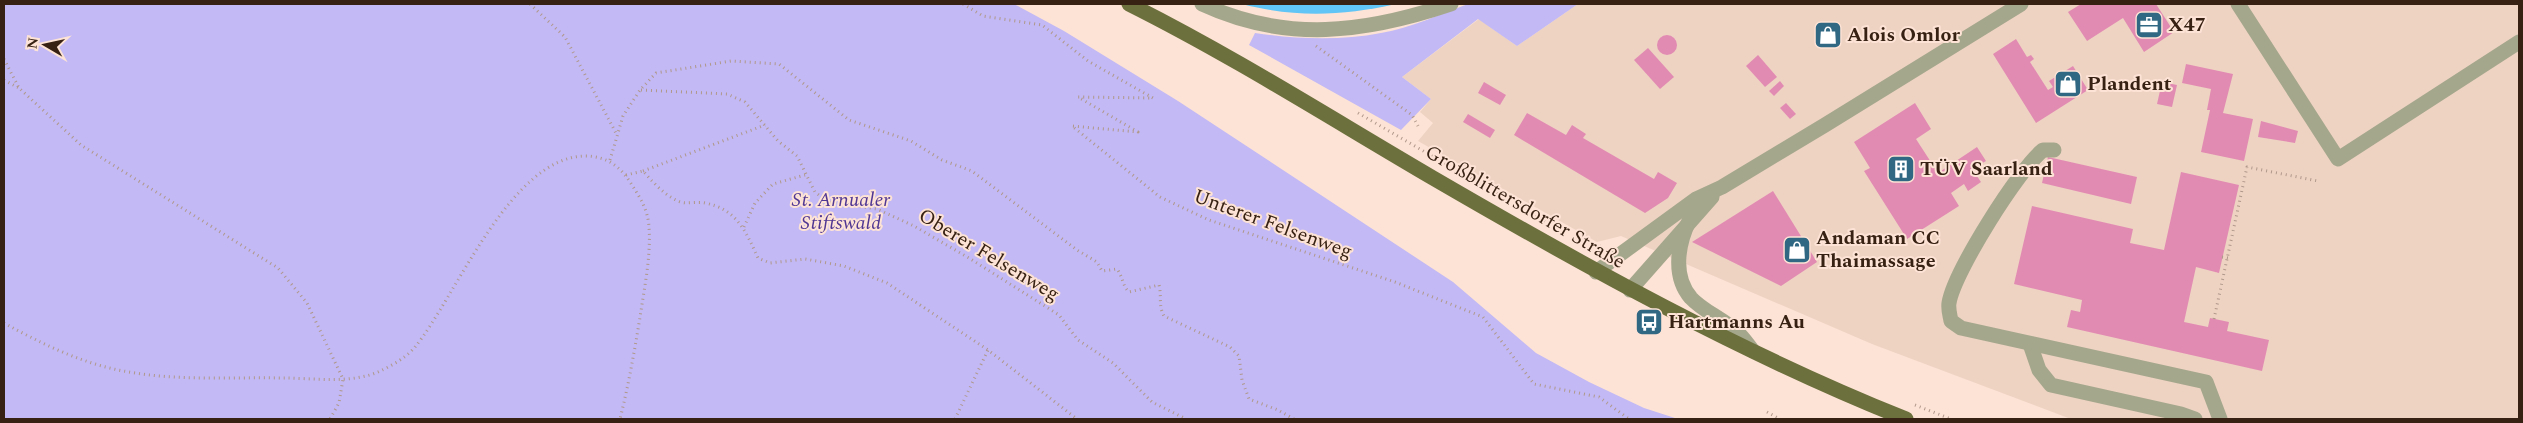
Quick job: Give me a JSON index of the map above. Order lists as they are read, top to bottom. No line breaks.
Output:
{"streets":{"main road":["Großblittersdorfer Straße"],"path":["Unterer Felsenweg","Oberer Felsenweg"]},"parks":["St. Arnualer Stiftswald"],"places":{"office":["X47"],"shop":["Alois Omlor","Plandent","Andaman CC Thaimassage"],"building":["TÜV Saarland"],"bus stop":["Hartmanns Au"]},"north":"left"}
